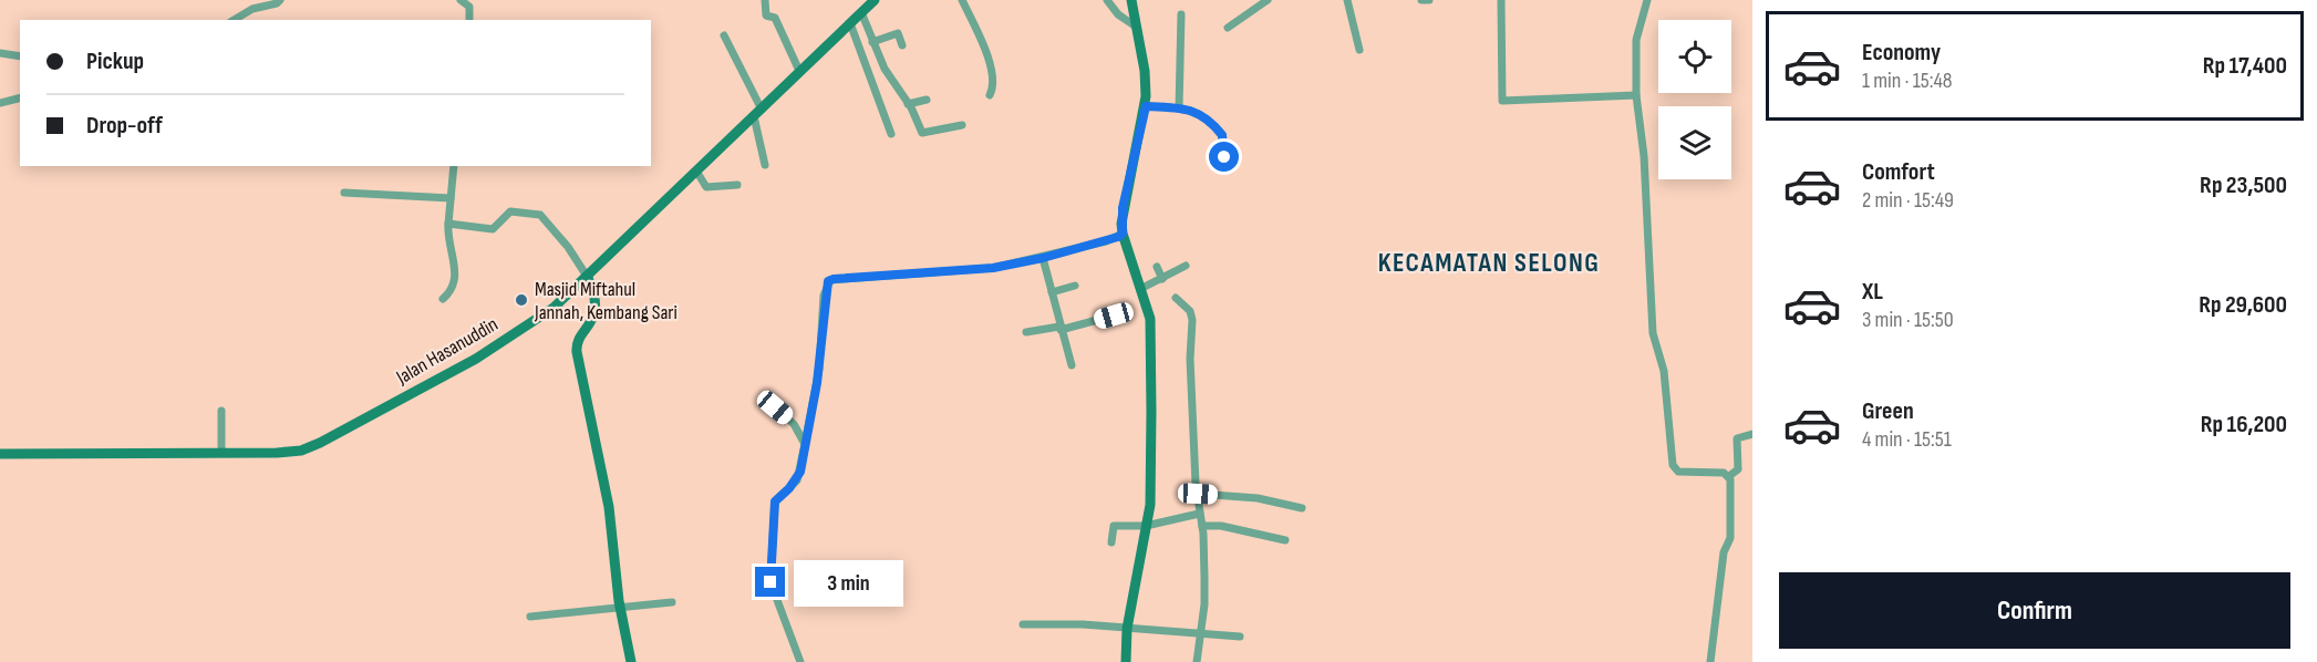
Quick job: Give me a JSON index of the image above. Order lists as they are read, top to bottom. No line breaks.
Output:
{"streets":{"street":["Jalan Hasanuddin"]},"districts":["KECAMATAN SELONG"],"places":["Masjid Miftahul Jannah, Kembang Sari"],"page":{"list":[{"name":"Economy","note":"1 min · 15:48","value":"Rp 17,400"},{"name":"Comfort","note":"2 min · 15:49","value":"Rp 23,500"},{"name":"XL","note":"3 min · 15:50","value":"Rp 29,600"},{"name":"Green","note":"4 min · 15:51","value":"Rp 16,200"}],"banner":["Pickup","Drop-off"],"buttons":"Confirm","bubble":"3 min"}}
